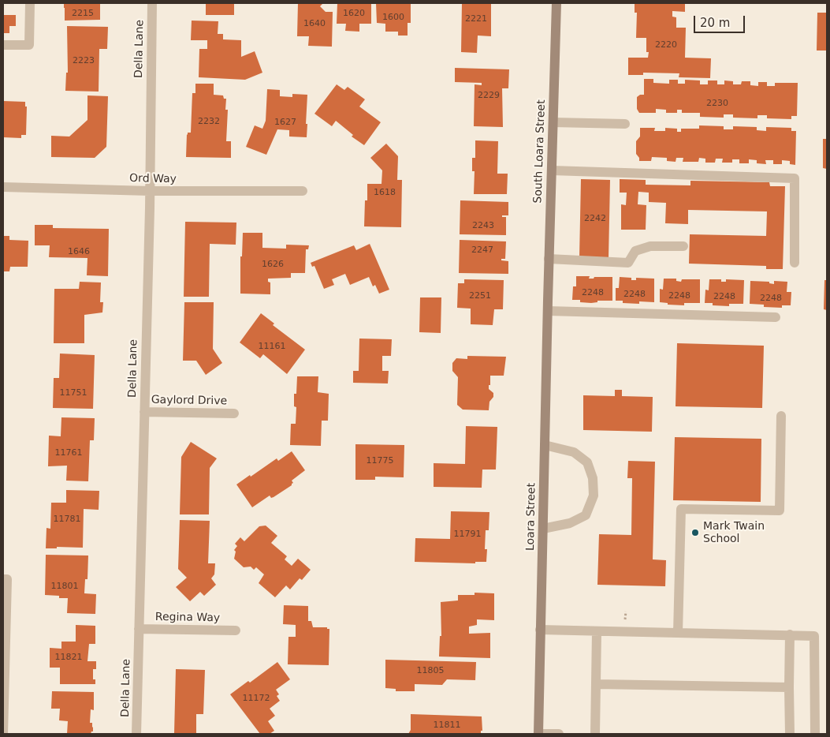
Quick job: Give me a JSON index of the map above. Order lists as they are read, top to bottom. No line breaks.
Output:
{"streets":{"street":["Della Lane","South Loara Street","Ord Way","Gaylord Drive","Loara Street","Regina Way"]},"crossings":[["Della Lane","Ord Way"],["Della Lane","Gaylord Drive"],["Della Lane","Regina Way"],["South Loara Street","Loara Street"]],"places":["Mark Twain School"],"house_numbers":["2215","1620","1600","2221","1640","2220","2223","2229","2230","2232","1627","1618","2242","2243","2247","1646","1626","2248","2248","2251","2248","2248","2248","11161","11751","11761","11775","11781","11791","11801","11821","11805","11172","11811"],"scale_bar":"20 m"}
